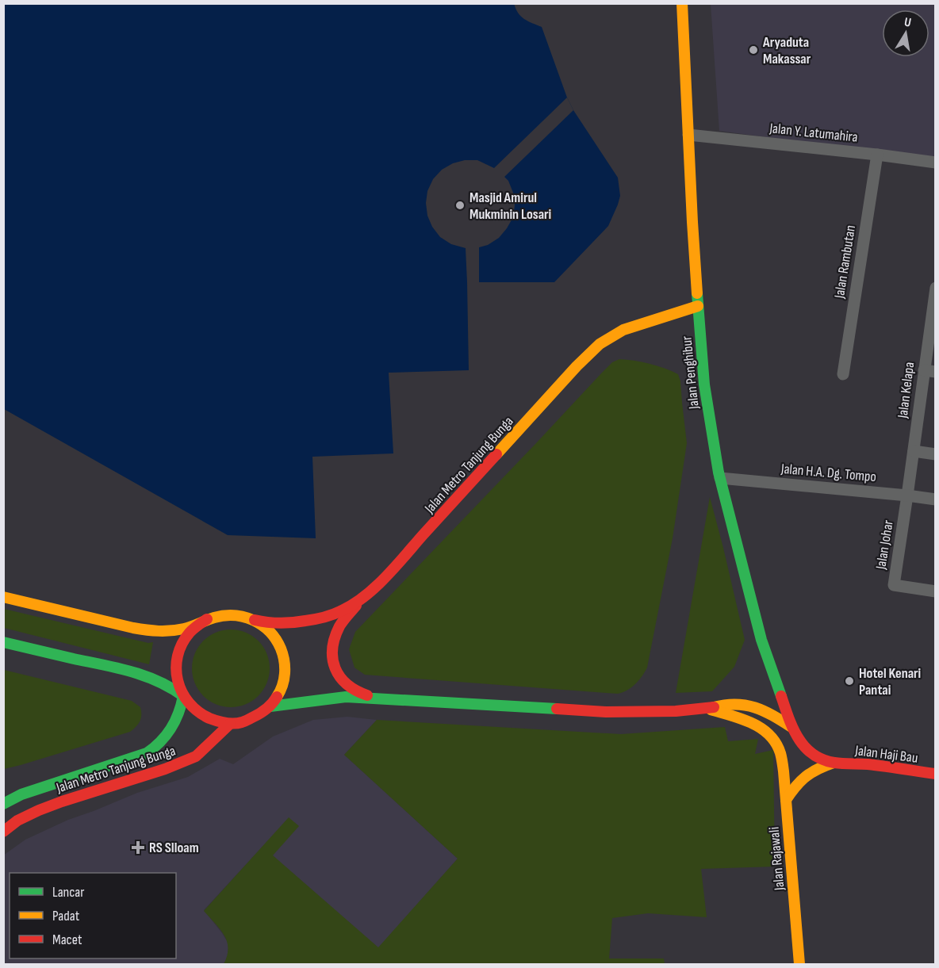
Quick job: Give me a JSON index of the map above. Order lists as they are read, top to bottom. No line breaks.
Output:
{"streets":{"main road":["Jalan Penghibur","Jalan Metro Tanjung Bunga","Jalan Haji Bau","Jalan Rajawali"],"street":["Jalan Y. Latumahira","Jalan Rambutan","Jalan Kelapa","Jalan H.A. Dg. Tompo","Jalan Johar"]},"crossings":[["Jalan Y. Latumahira","Jalan Rambutan"],["Jalan Y. Latumahira","Jalan Penghibur"],["Jalan Penghibur","Jalan Metro Tanjung Bunga"],["Jalan Penghibur","Jalan H.A. Dg. Tompo"],["Jalan Penghibur","Jalan Haji Bau"],["Jalan Kelapa","Jalan H.A. Dg. Tompo"],["Jalan Kelapa","Jalan Johar"],["Jalan H.A. Dg. Tompo","Jalan Johar"],["Jalan Haji Bau","Jalan Rajawali"]],"places":{"other":["Aryaduta Makassar","Masjid Amirul Mukminin Losari","Hotel Kenari Pantai"],"health":["RS SIloam"]},"legend":["Lancar","Padat","Macet"],"north":"top"}
